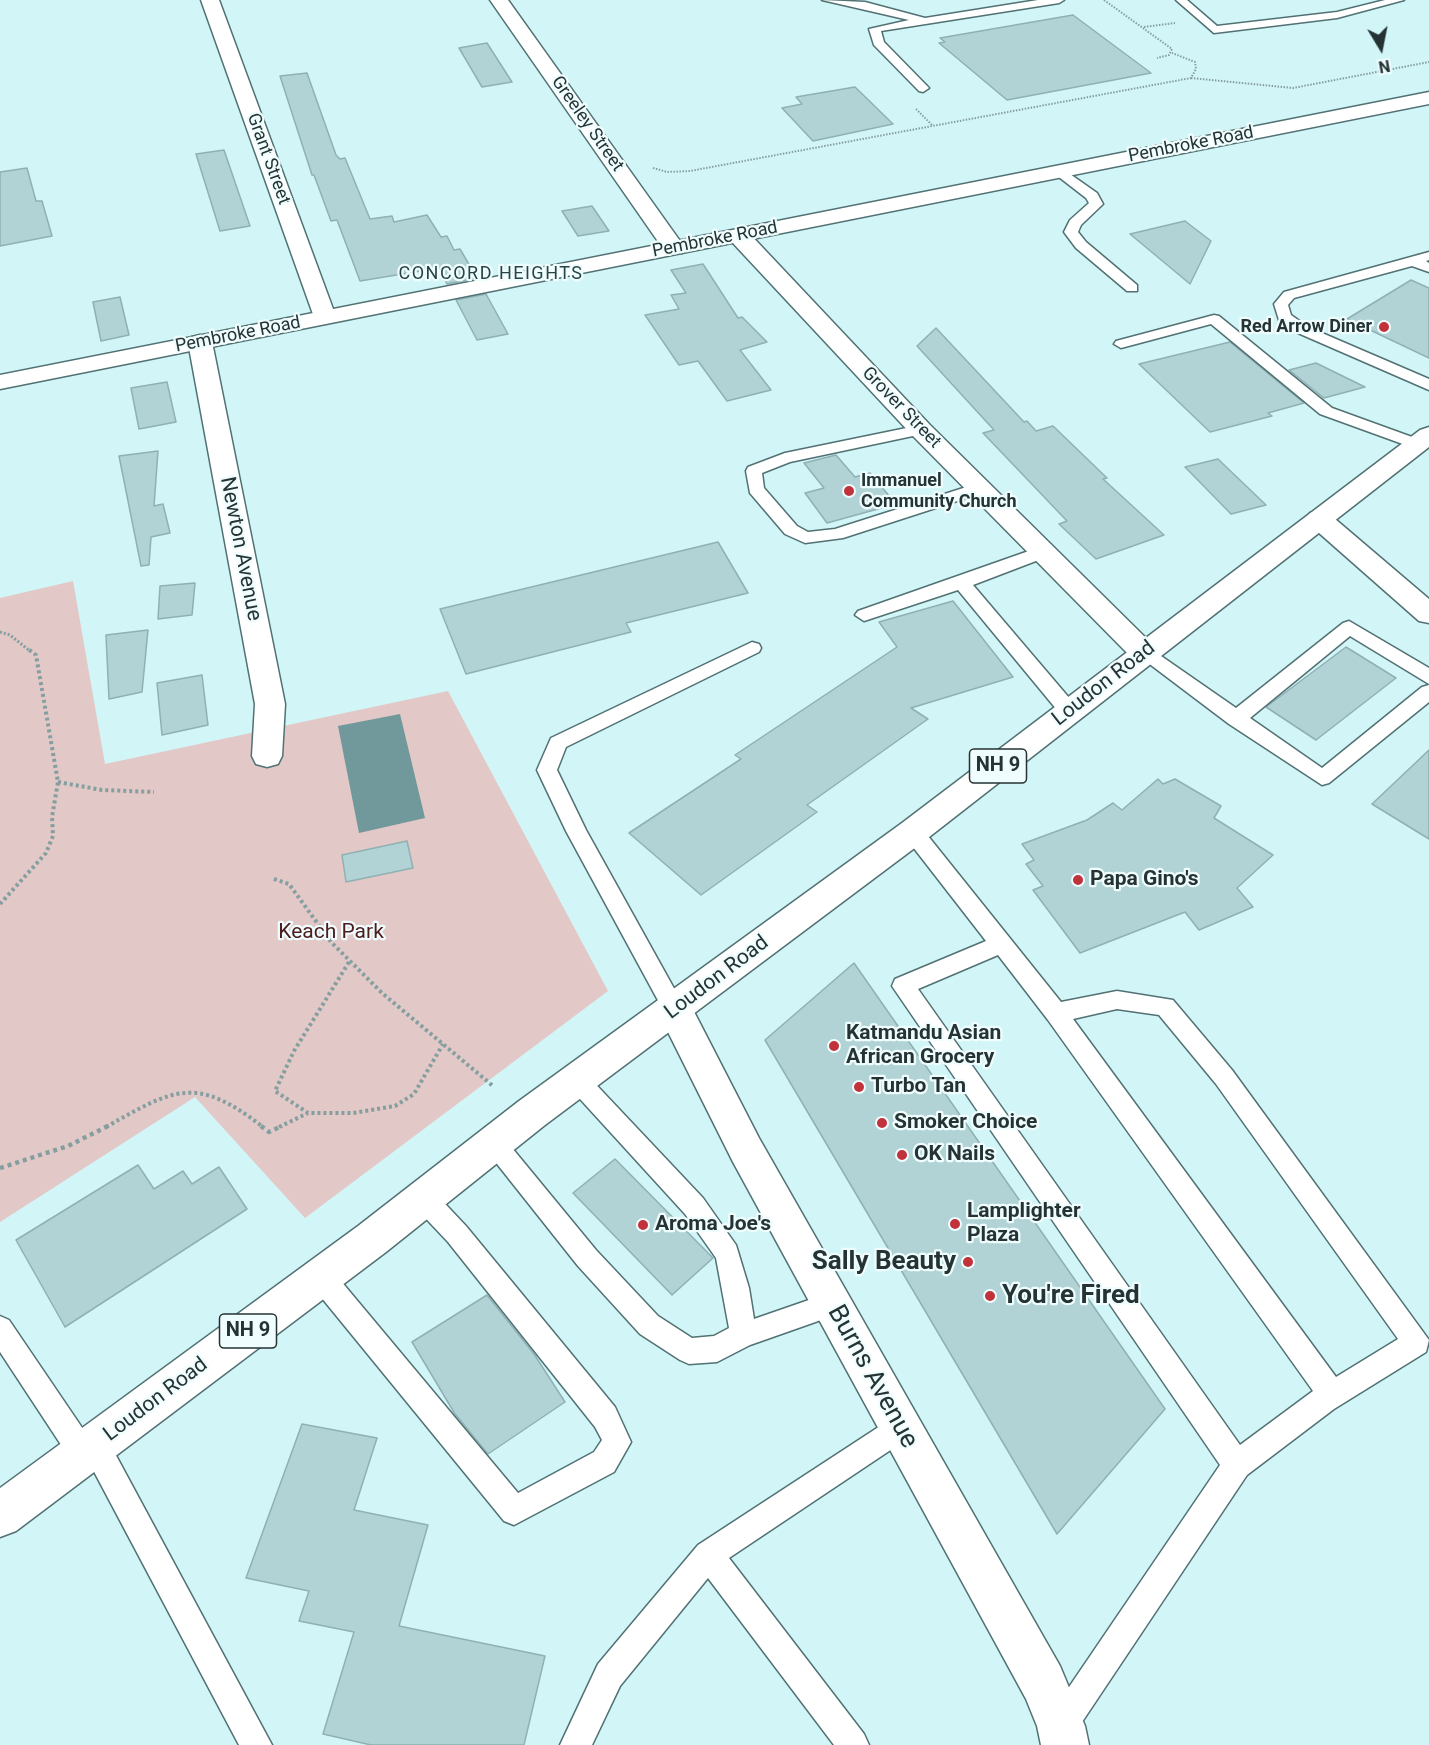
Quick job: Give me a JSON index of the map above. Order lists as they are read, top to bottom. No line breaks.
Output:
{"streets":{"street":["Greeley Street","Pembroke Road","Grant Street","Grover Street","Newton Avenue","Loudon Road","NH 9","Burns Avenue"]},"crossings":[["Greeley Street","Pembroke Road"],["Pembroke Road","Grant Street"],["Pembroke Road","Grover Street"],["Pembroke Road","Newton Avenue"],["Grover Street","Loudon Road"],["Loudon Road","Burns Avenue"]],"districts":["CONCORD HEIGHTS"],"parks":["Keach Park"],"places":["Red Arrow Diner","Immanuel Community Church","Papa Gino's","Katmandu Asian African Grocery","Turbo Tan","Smoker Choice","OK Nails","Lamplighter Plaza","Aroma Joe's","Sally Beauty","You're Fired"],"north":"bottom"}
